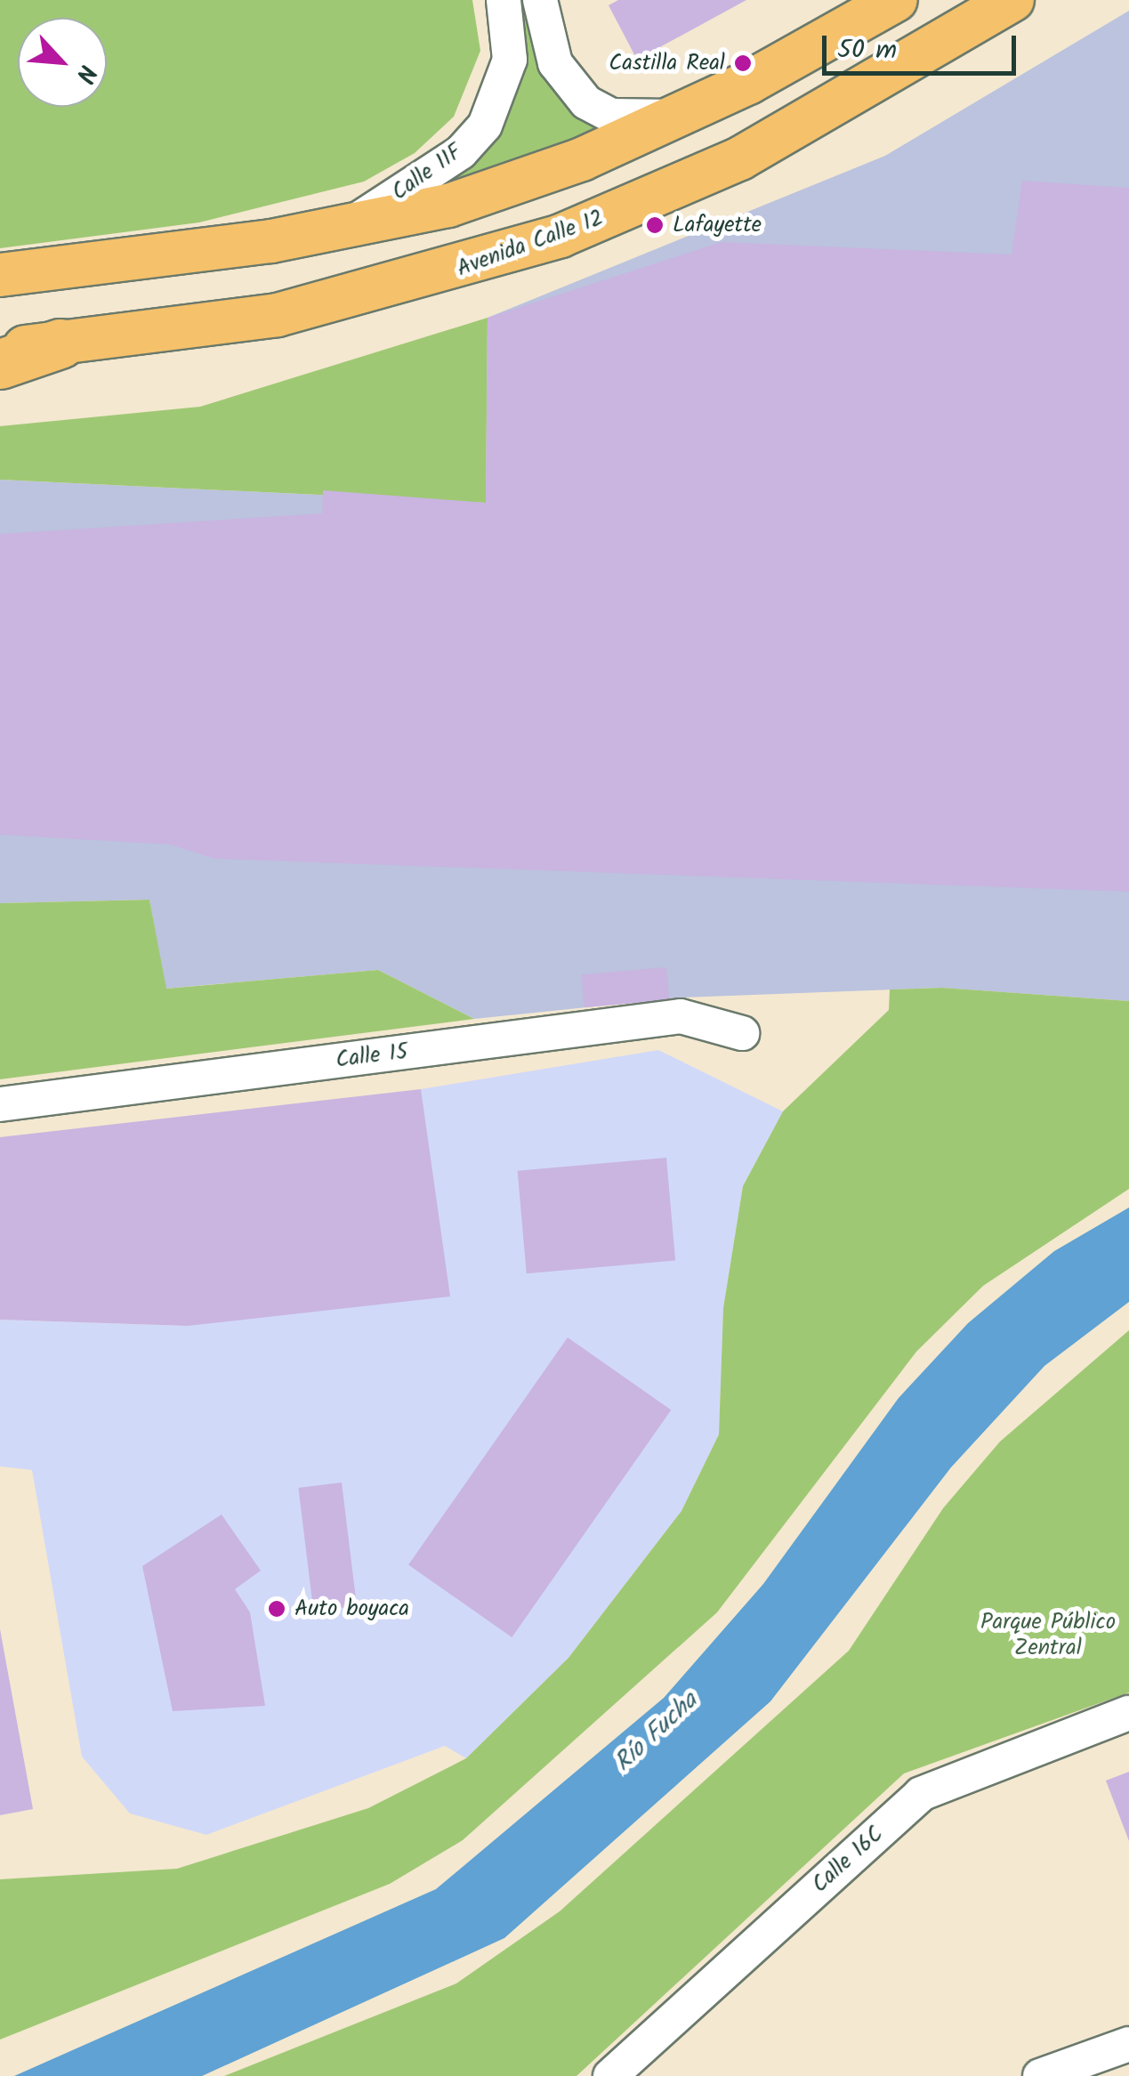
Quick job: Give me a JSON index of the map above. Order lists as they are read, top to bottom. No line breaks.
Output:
{"streets":{"main road":["Avenida Calle 12"],"street":["Calle 11F","Calle 15","Calle 16C"]},"water":["Río Fucha"],"parks":["Parque Público Zentral"],"places":["Castilla Real","Lafayette","Auto boyaca"],"scale_bar":"50 m","north":"bottom right"}
